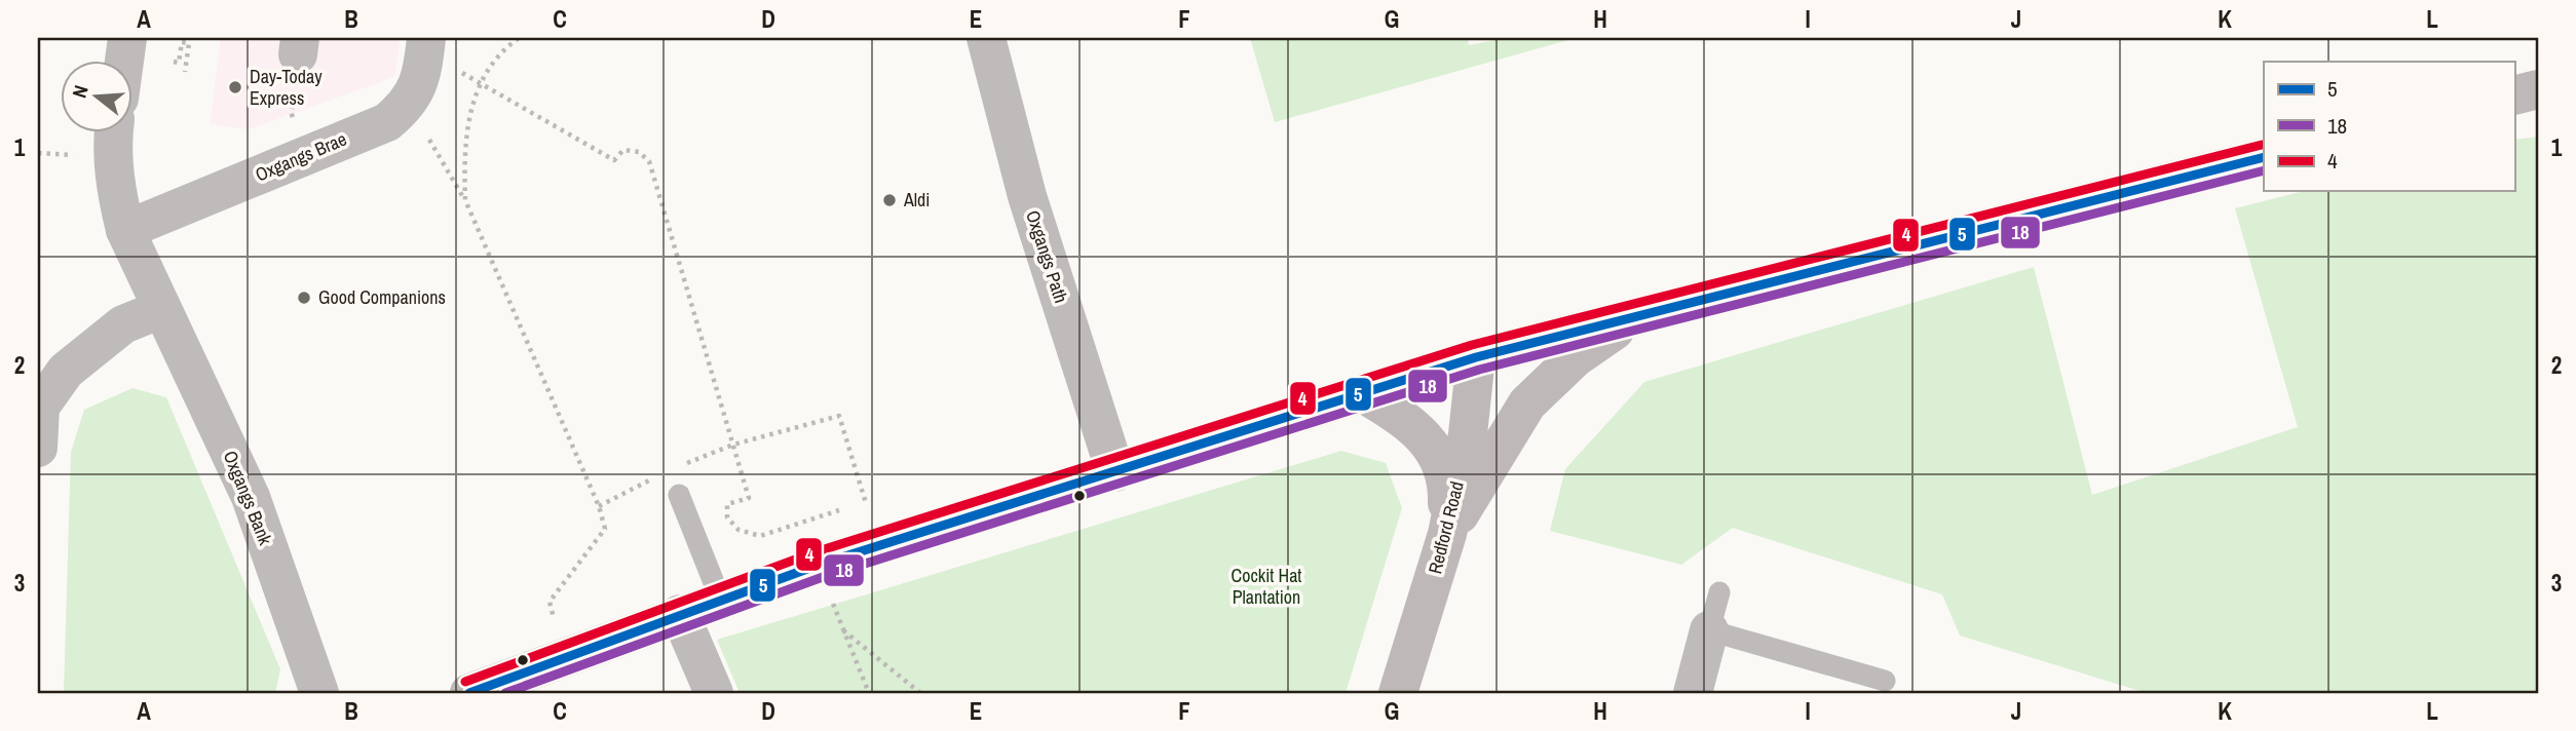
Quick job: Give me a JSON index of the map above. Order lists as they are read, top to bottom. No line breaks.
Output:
{"streets":{"main road":["Redford Road"],"street":["Oxgangs Brae","Oxgangs Path","Oxgangs Bank"]},"crossings":[["Oxgangs Brae","Oxgangs Bank"]],"parks":["Cockit Hat Plantation"],"places":["Day-Today Express","Aldi","Good Companions"],"lines":["transit line 4","transit line 5","transit line 18"],"legend":["5","18","4"],"north":"left","grid":{"columns":["A","B","C","D","E","F","G","H","I","J","K","L"],"rows":["1","2","3"]}}
